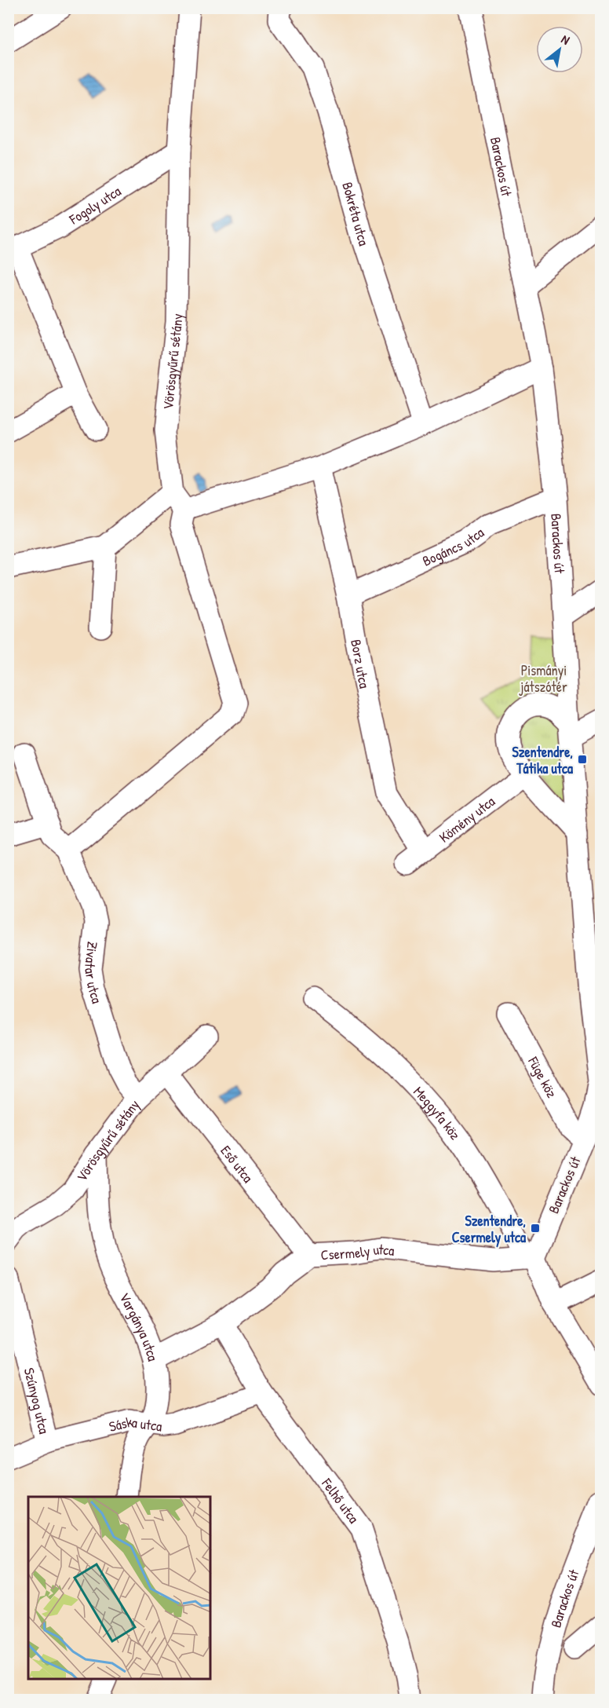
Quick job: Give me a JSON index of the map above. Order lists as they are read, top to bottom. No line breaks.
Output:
{"streets":{"street":["Barackos út","Fogoly utca","Bokréta utca","Vörösgyűrű sétány","Bogáncs utca","Borz utca","Kömény utca","Zivatar utca","Füge köz","Meggyfa köz","Eső utca","Csermely utca","Vargánya utca","Szúnyog utca","Sáska utca","Felhő utca"]},"crossings":[["Barackos út","Bogáncs utca"],["Barackos út","Füge köz"],["Barackos út","Meggyfa köz"],["Barackos út","Csermely utca"],["Fogoly utca","Vörösgyűrű sétány"],["Vörösgyűrű sétány","Zivatar utca"],["Vörösgyűrű sétány","Eső utca"],["Vörösgyűrű sétány","Vargánya utca"],["Bogáncs utca","Borz utca"],["Borz utca","Kömény utca"],["Meggyfa köz","Csermely utca"],["Eső utca","Csermely utca"],["Csermely utca","Vargánya utca"],["Csermely utca","Felhő utca"],["Vargánya utca","Sáska utca"],["Szúnyog utca","Sáska utca"],["Sáska utca","Felhő utca"]],"parks":["Pismányi játszótér"],"places":{"transit":["Szentendre, Tátika utca","Szentendre, Csermely utca"]},"north":"top right"}
